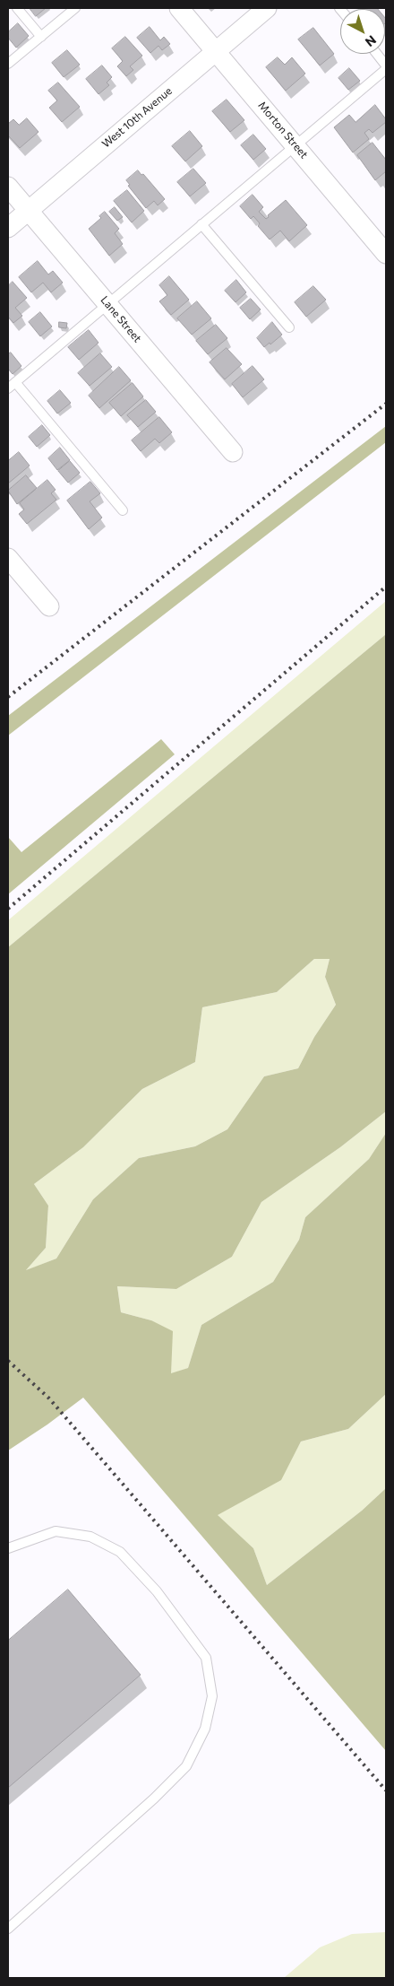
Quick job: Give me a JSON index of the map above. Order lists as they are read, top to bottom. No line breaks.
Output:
{"streets":{"street":["West 10th Avenue","Morton Street","Lane Street"]},"crossings":[["West 10th Avenue","Morton Street"],["West 10th Avenue","Lane Street"]],"north":"bottom right"}
